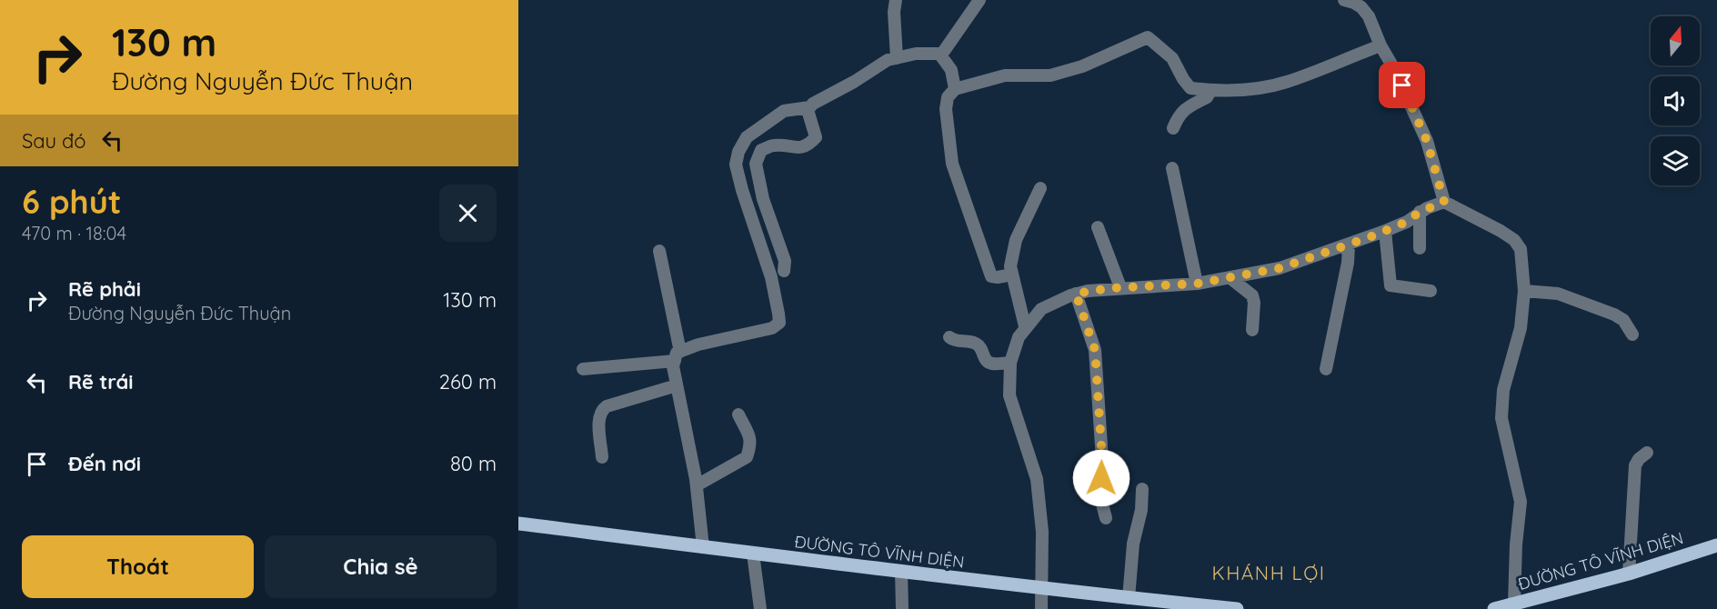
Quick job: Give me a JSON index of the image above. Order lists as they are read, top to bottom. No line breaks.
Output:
{"streets":{"main road":["ĐƯỜNG TÔ VĨNH DIỆN"]},"districts":["KHÁNH LỢI"],"north":"top","page":{"turn":["130 m","Đường Nguyễn Đức Thuận"],"then":"Sau đó","heading":["6 phút","470 m · 18:04"],"list":[{"name":"Rẽ phải","note":"Đường Nguyễn Đức Thuận","value":"130 m"},{"name":"Rẽ trái","value":"260 m"},{"name":"Đến nơi","value":"80 m"}],"buttons":["Thoát","Chia sẻ"]}}
